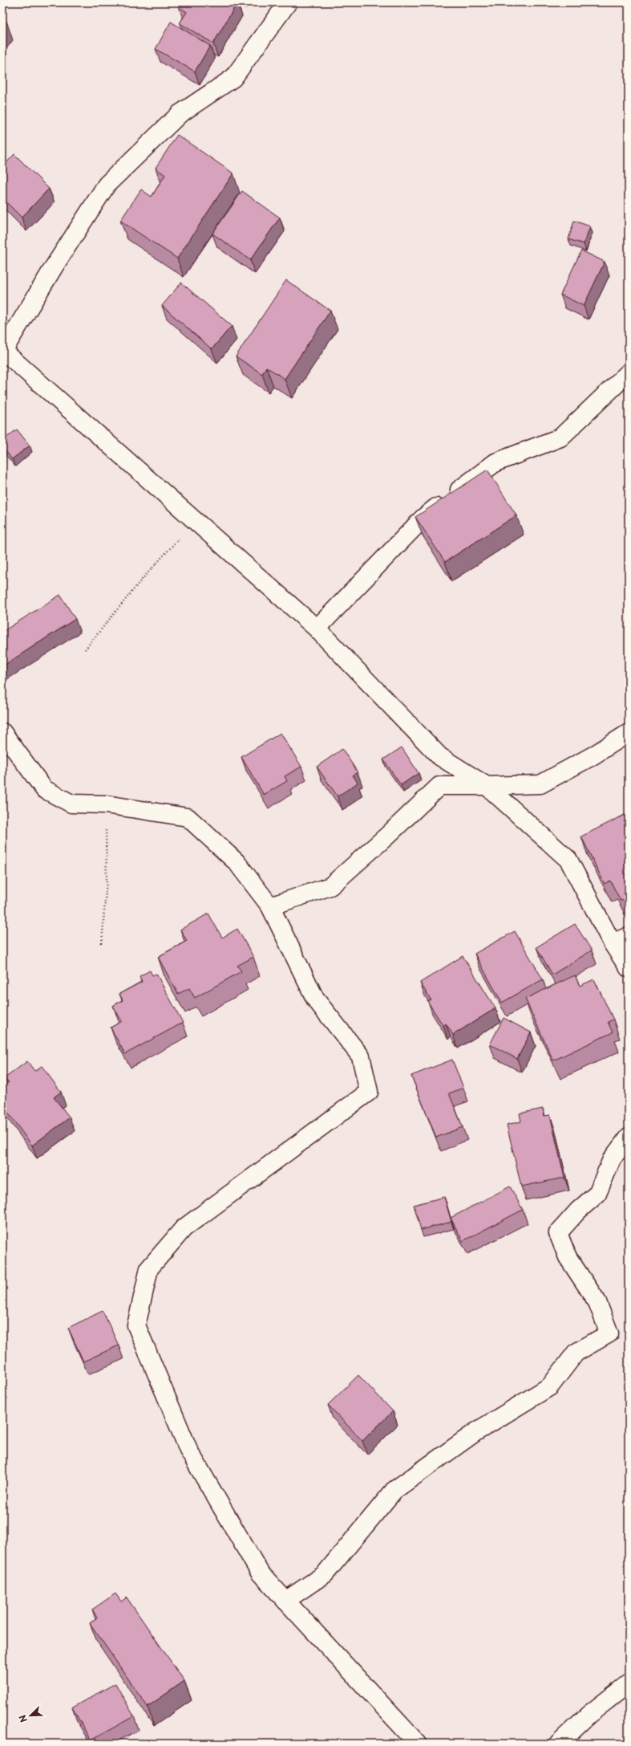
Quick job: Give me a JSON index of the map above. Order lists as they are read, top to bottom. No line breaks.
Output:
{"north":"bottom left"}
